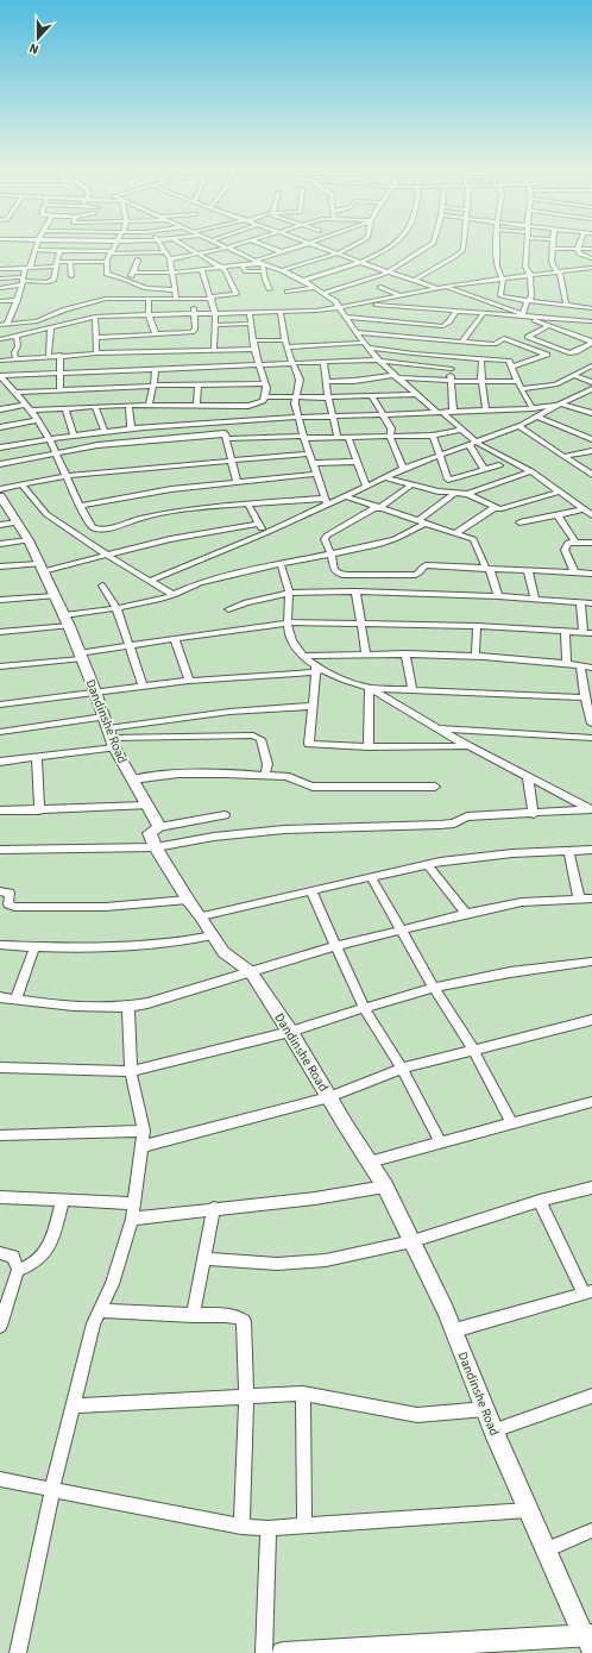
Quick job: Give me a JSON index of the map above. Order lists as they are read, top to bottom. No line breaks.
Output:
{"streets":{"street":["Dandinshe Road"]},"north":"bottom"}
